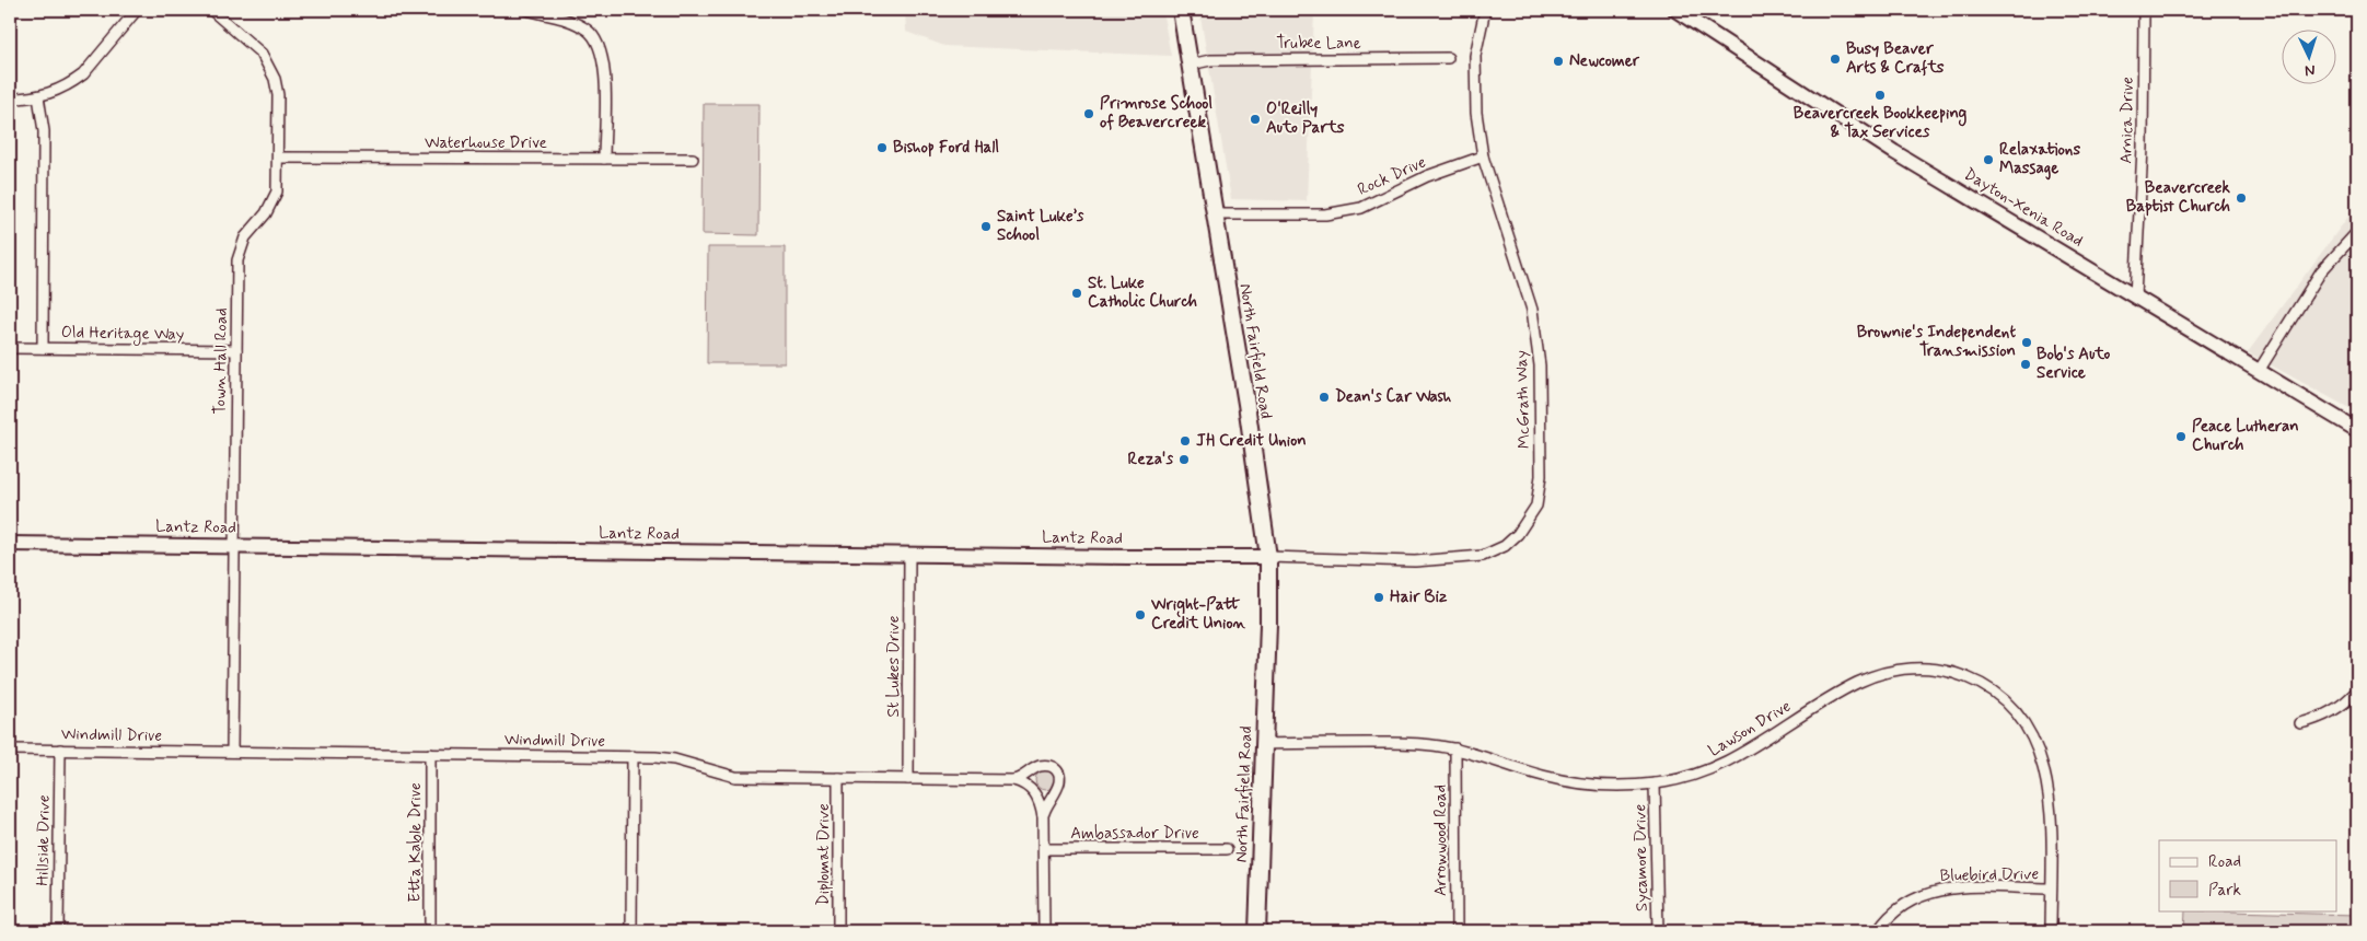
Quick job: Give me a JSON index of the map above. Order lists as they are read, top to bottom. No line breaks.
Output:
{"streets":{"main road":["North Fairfield Road"],"street":["Trubee Lane","Arnica Drive","Waterhouse Drive","Rock Drive","Dayton-Xenia Road","Old Heritage Way","Town Hall Road","McGrath Way","Lantz Road","St Lukes Drive","Lawson Drive","Windmill Drive","Ambassador Drive","Hillside Drive","Arrowwood Road","Etta Kable Drive","Diplomat Drive","Sycamore Drive","Bluebird Drive"]},"crossings":[["Trubee Lane","North Fairfield Road"],["Arnica Drive","Dayton-Xenia Road"],["Waterhouse Drive","Town Hall Road"],["Rock Drive","North Fairfield Road"],["Rock Drive","McGrath Way"],["Old Heritage Way","Town Hall Road"],["North Fairfield Road","McGrath Way"],["North Fairfield Road","Lantz Road"],["North Fairfield Road","Lawson Drive"],["Town Hall Road","Lantz Road"],["Town Hall Road","Windmill Drive"],["McGrath Way","Lantz Road"],["Lantz Road","St Lukes Drive"],["St Lukes Drive","Windmill Drive"],["Lawson Drive","Arrowwood Road"],["Lawson Drive","Sycamore Drive"],["Lawson Drive","Bluebird Drive"],["Windmill Drive","Hillside Drive"],["Windmill Drive","Etta Kable Drive"],["Windmill Drive","Diplomat Drive"]],"places":["Busy Beaver Arts & Crafts","Newcomer","Beavercreek Bookkeeping & Tax Services","Primrose School of Beavercreek","O'Reilly Auto Parts","Bishop Ford Hall","Relaxations Massage","Beavercreek Baptist Church","Saint Luke’s School","St. Luke Catholic Church","Brownie's Independent Transmission","Bob's Auto Service","Dean's Car Wash","Peace Lutheran Church","JH Credit Union","Reza's","Hair Biz","Wright-Patt Credit Union"],"legend":["Road","Park"],"north":"bottom"}
